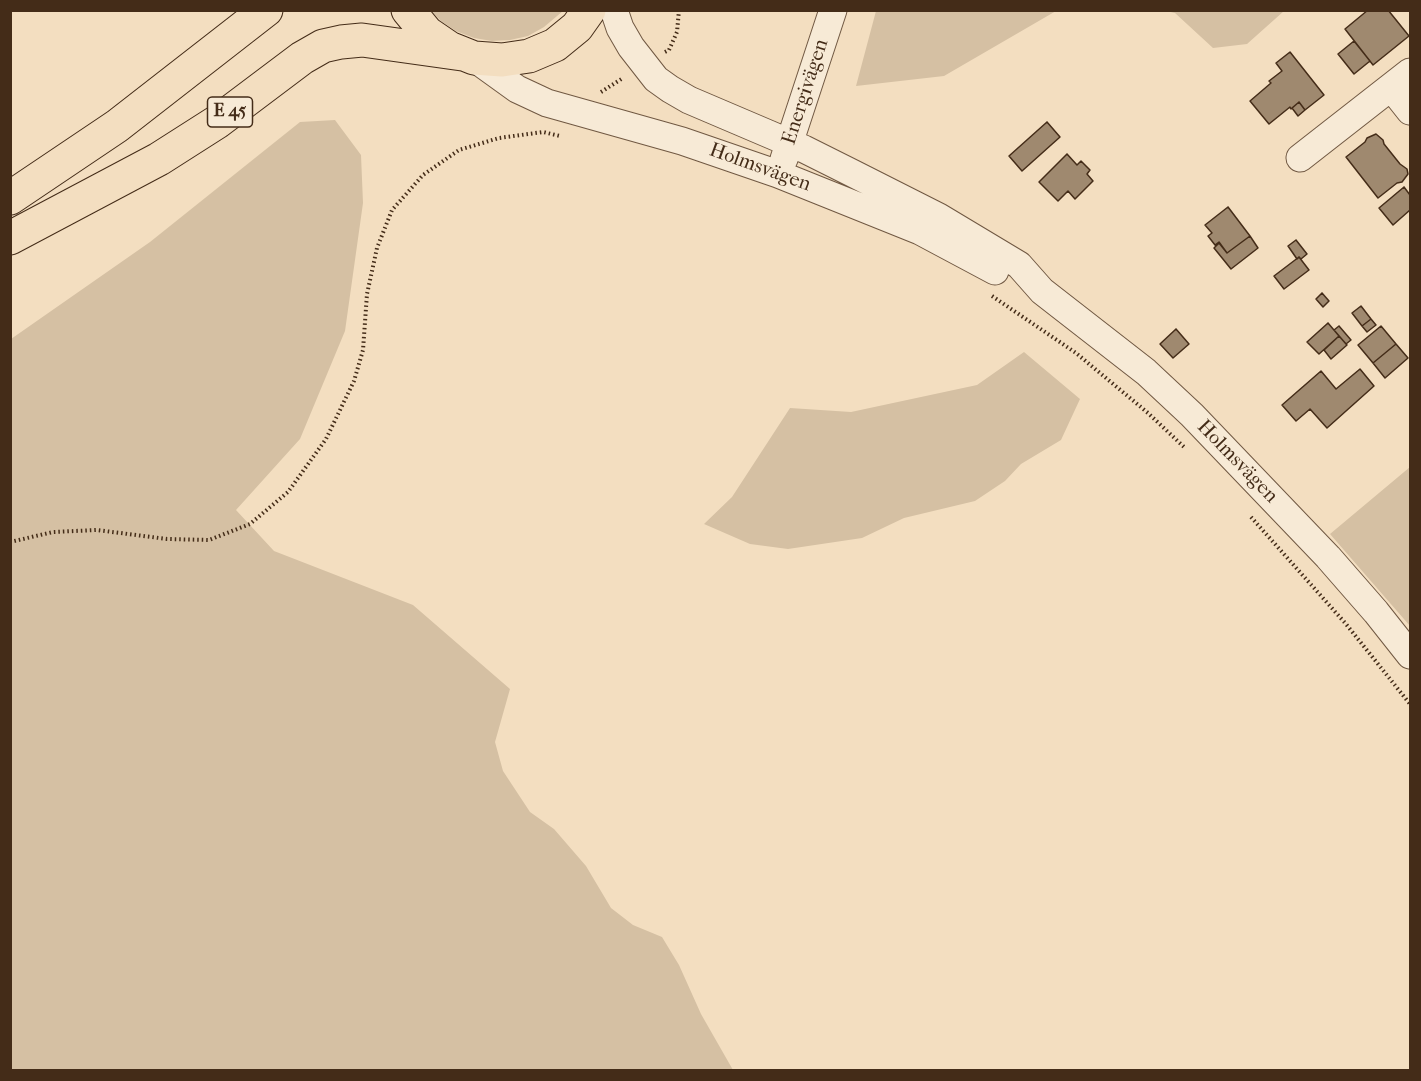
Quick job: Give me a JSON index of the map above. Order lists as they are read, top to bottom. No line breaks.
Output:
{"streets":{"highway":["E 45"],"street":["Energivägen","Holmsvägen"]},"crossings":[["Energivägen","Holmsvägen"],["E 45","Holmsvägen"]]}
